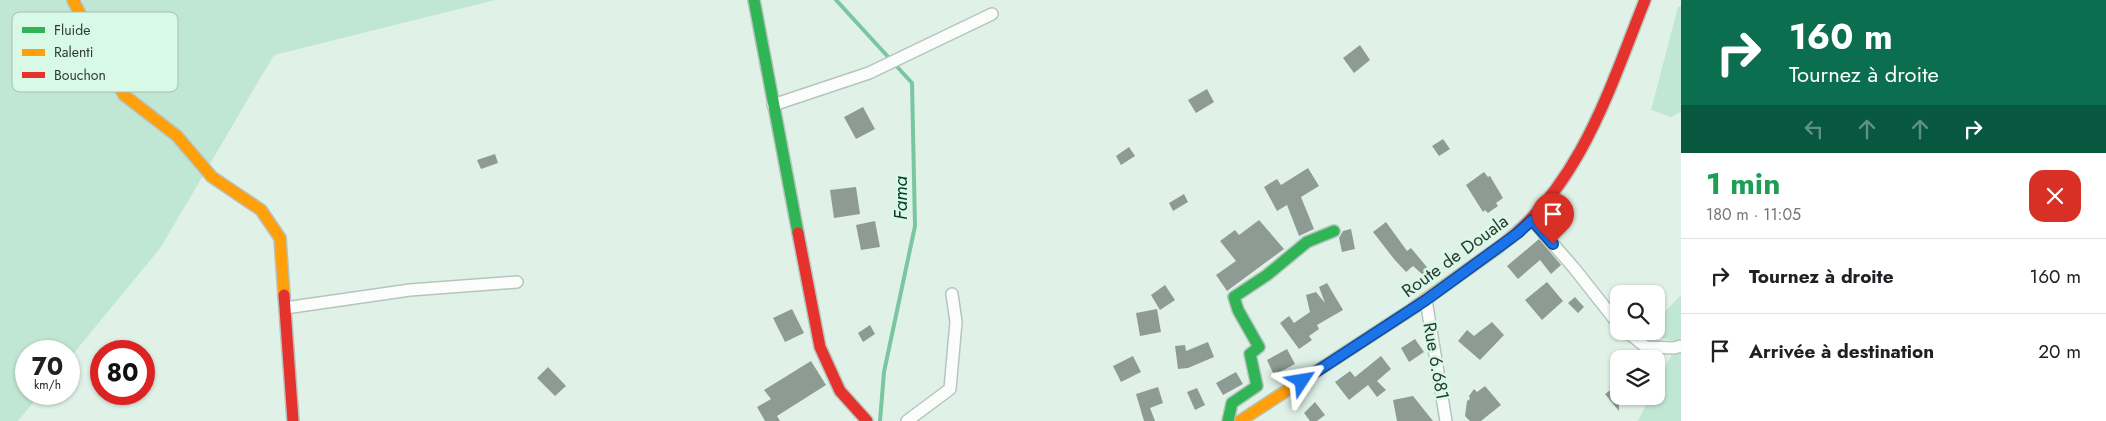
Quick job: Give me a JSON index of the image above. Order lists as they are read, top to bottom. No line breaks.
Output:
{"streets":{"main road":["Route de Douala"],"street":["Rue 6.681"]},"crossings":[["Route de Douala","Rue 6.681"]],"water":["Fama"],"legend":["Fluide","Ralenti","Bouchon"],"page":{"turn":["160 m","Tournez à droite"],"heading":["1 min","180 m · 11:05"],"list":[{"name":"Tournez à droite","value":"160 m"},{"name":"Arrivée à destination","value":"20 m"}],"speed":"70 km/h","limit":"80"}}
